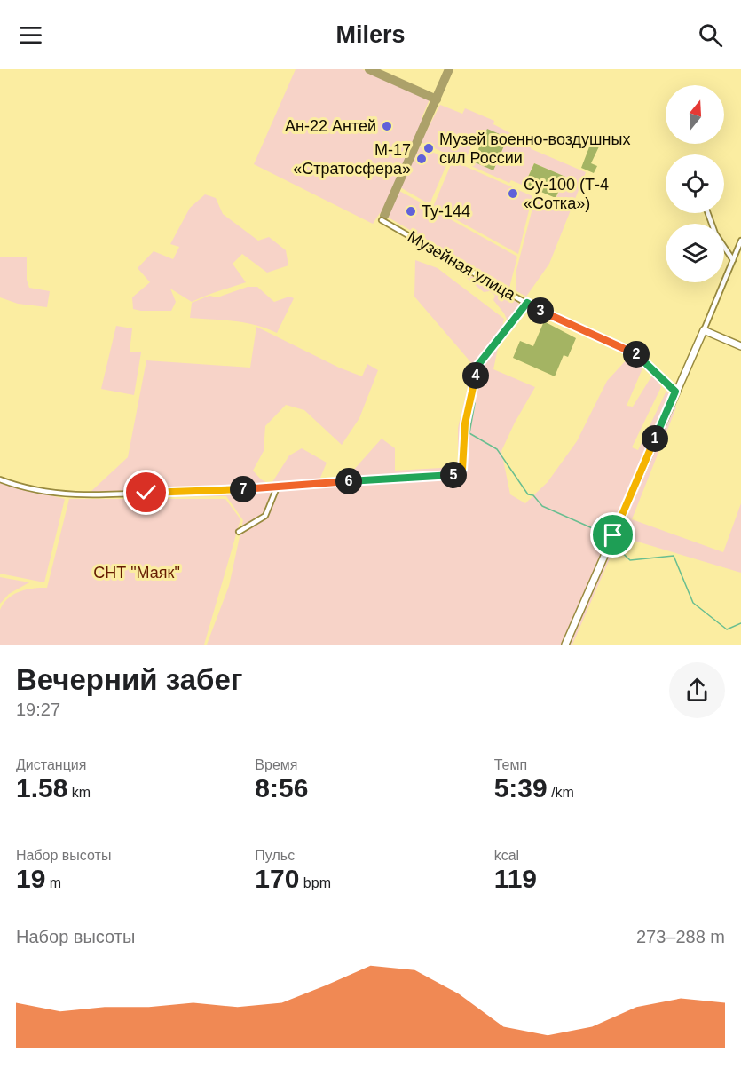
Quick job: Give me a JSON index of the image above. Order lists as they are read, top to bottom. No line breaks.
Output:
{"streets":{"street":["Музейная улица"]},"parks":["СНТ \"Маяк\""],"places":["Ан-22 Антей","Музей военно-воздушных сил России","М-17 «Стратосфера»","Су-100 (Т-4 «Сотка»)","Ту-144"],"north":"top","page":{"header":"Milers","pins":["3","2","4","1","5","6","7"],"heading":["Вечерний забег","19:27"],"stats":[["Дистанция","1.58 km"],["Время","8:56"],["Темп","5:39 /km"],["Набор высоты","19 m"],["Пульс","170 bpm"],["kcal","119"]],"chart":["Набор высоты","273–288 m"]}}
